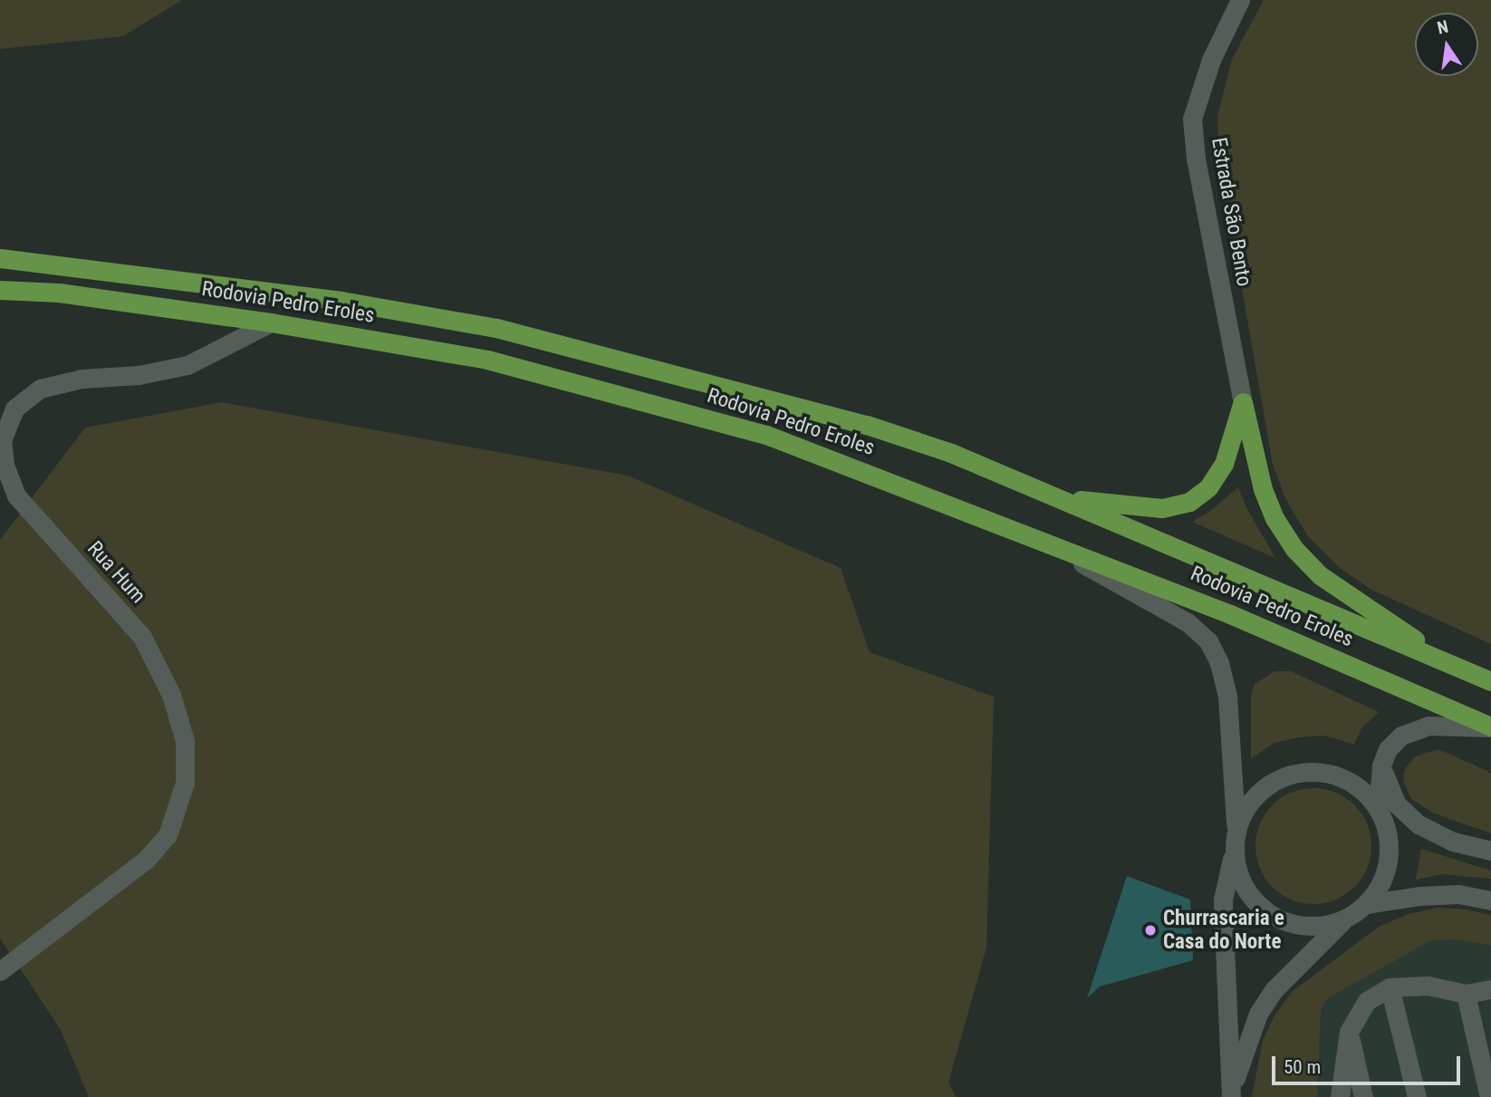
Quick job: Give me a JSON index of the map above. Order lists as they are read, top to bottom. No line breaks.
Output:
{"streets":{"highway":["Rodovia Pedro Eroles"],"street":["Estrada São Bento","Rua Hum"]},"crossings":[["Rodovia Pedro Eroles","Rua Hum"]],"places":["Churrascaria e Casa do Norte"],"scale_bar":"50 m","north":"top"}
